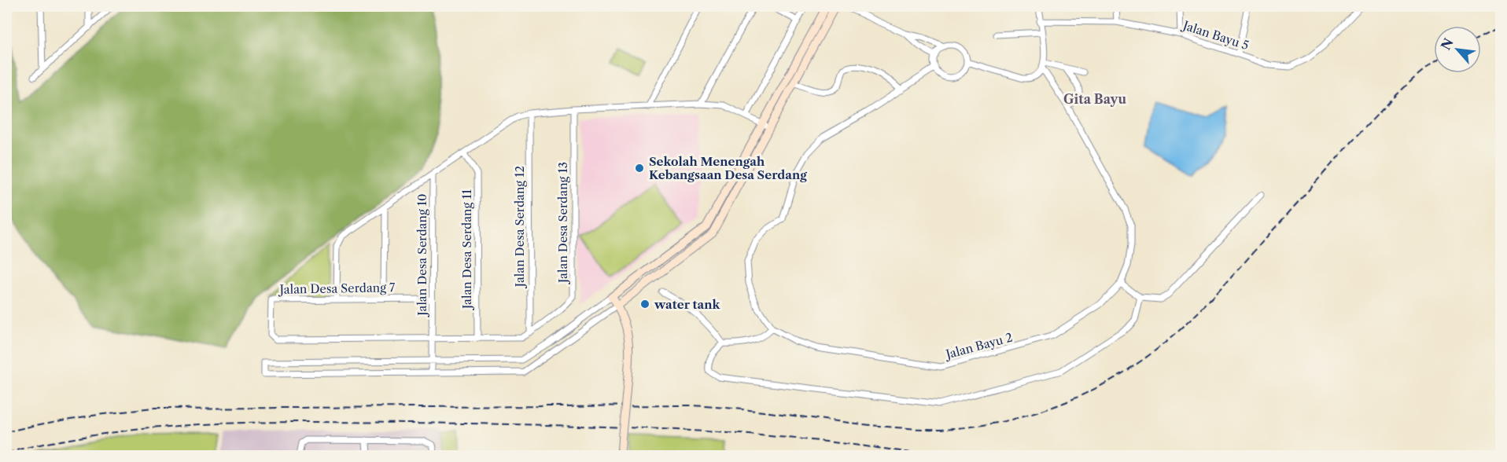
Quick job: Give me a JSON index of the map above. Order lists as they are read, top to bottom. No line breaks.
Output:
{"streets":{"street":["Jalan Bayu 5","Jalan Desa Serdang 13","Jalan Desa Serdang 12","Jalan Desa Serdang 11","Jalan Desa Serdang 10","Jalan Desa Serdang 7","Jalan Bayu 2"]},"crossings":[["Jalan Desa Serdang 13","Jalan Desa Serdang 12"],["Jalan Desa Serdang 13","Jalan Desa Serdang 11"],["Jalan Desa Serdang 10","Jalan Desa Serdang 7"]],"districts":["Gita Bayu"],"places":["Sekolah Menengah Kebangsaan Desa Serdang","water tank"],"north":"top left"}
